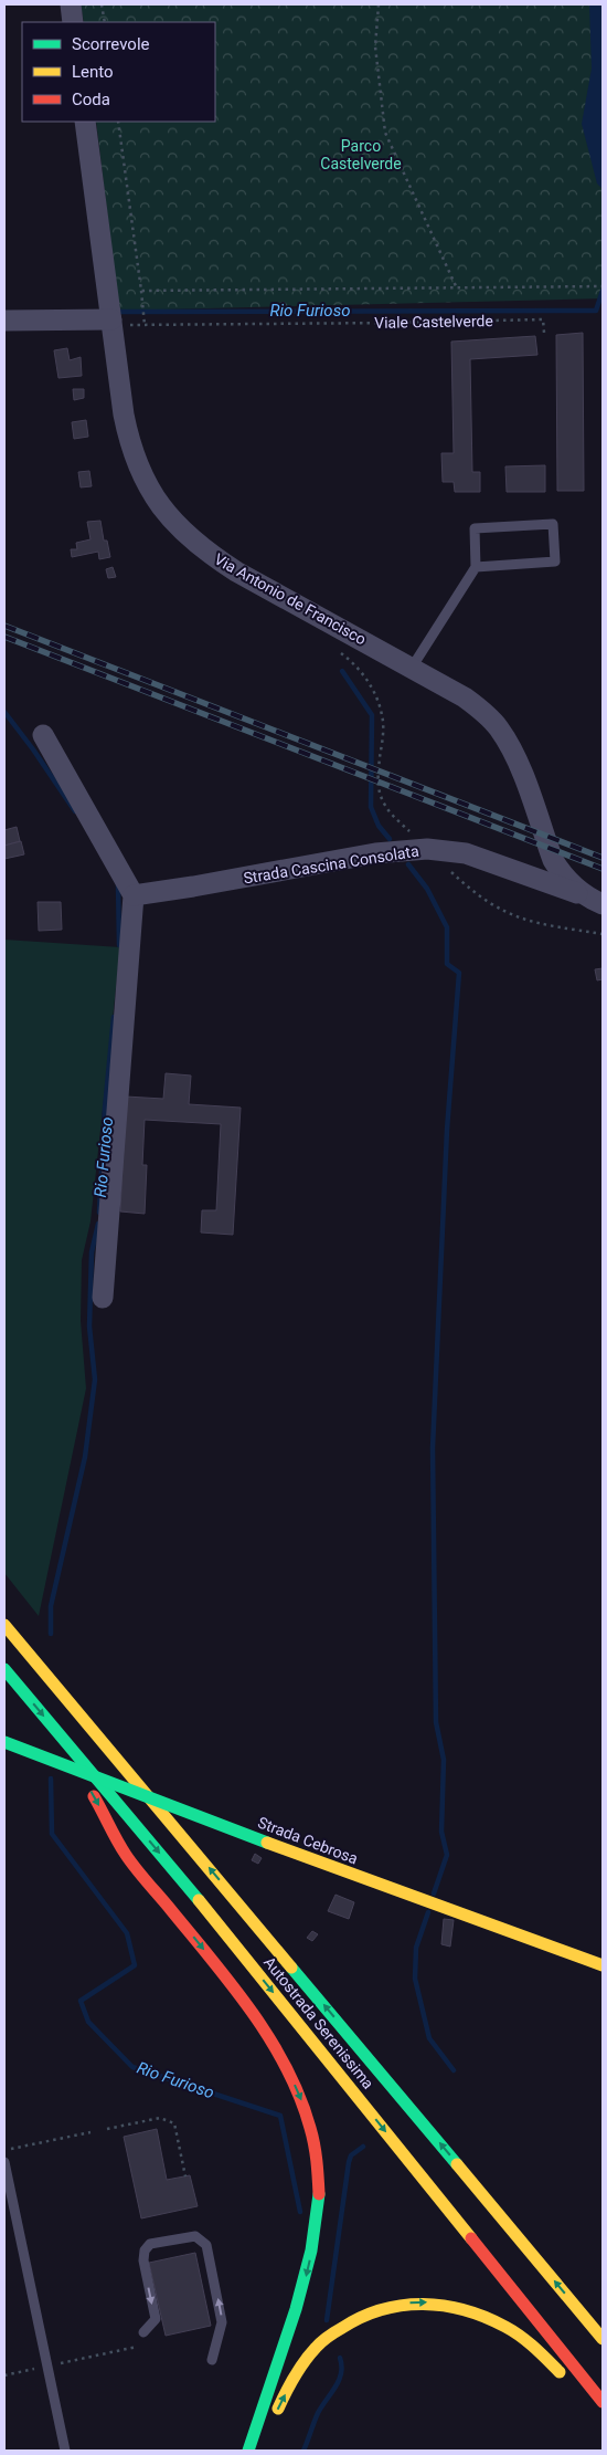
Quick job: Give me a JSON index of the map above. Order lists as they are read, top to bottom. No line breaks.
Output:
{"streets":{"main road":["Strada Cebrosa","Autostrada Serenissima"],"street":["Via Antonio de Francisco","Strada Cascina Consolata"],"path":["Viale Castelverde"]},"crossings":[["Via Antonio de Francisco","Strada Cascina Consolata"]],"water":["Rio Furioso"],"parks":["Parco Castelverde"],"legend":["Scorrevole","Lento","Coda"]}
